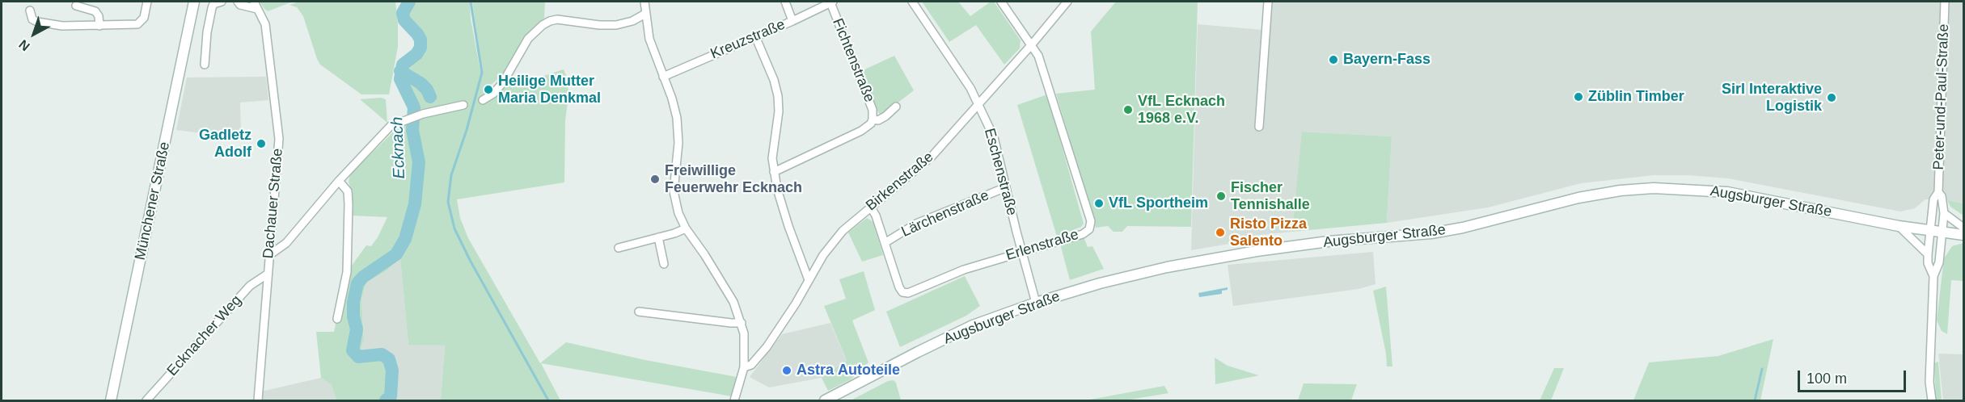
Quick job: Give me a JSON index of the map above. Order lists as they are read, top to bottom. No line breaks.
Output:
{"streets":{"main road":["Münchener Straße","Augsburger Straße"],"street":["Kreuzstraße","Fichtenstraße","Peter-und-Paul-Straße","Eschenstraße","Birkenstraße","Dachauer Straße","Lärchenstraße","Erlenstraße","Ecknacher Weg"]},"crossings":[["Kreuzstraße","Fichtenstraße"],["Peter-und-Paul-Straße","Augsburger Straße"],["Eschenstraße","Birkenstraße"],["Eschenstraße","Augsburger Straße"],["Eschenstraße","Lärchenstraße"],["Eschenstraße","Erlenstraße"],["Birkenstraße","Erlenstraße"],["Dachauer Straße","Ecknacher Weg"],["Lärchenstraße","Erlenstraße"]],"water":["Ecknach"],"places":["Bayern-Fass","Heilige Mutter Maria Denkmal","Züblin Timber","Sirl Interaktive Logistik","VfL Ecknach 1968 e.V.","Gadletz Adolf","Freiwillige Feuerwehr Ecknach","Fischer Tennishalle","VfL Sportheim","Risto Pizza Salento","Astra Autoteile"],"scale_bar":"100 m","north":"bottom left"}
